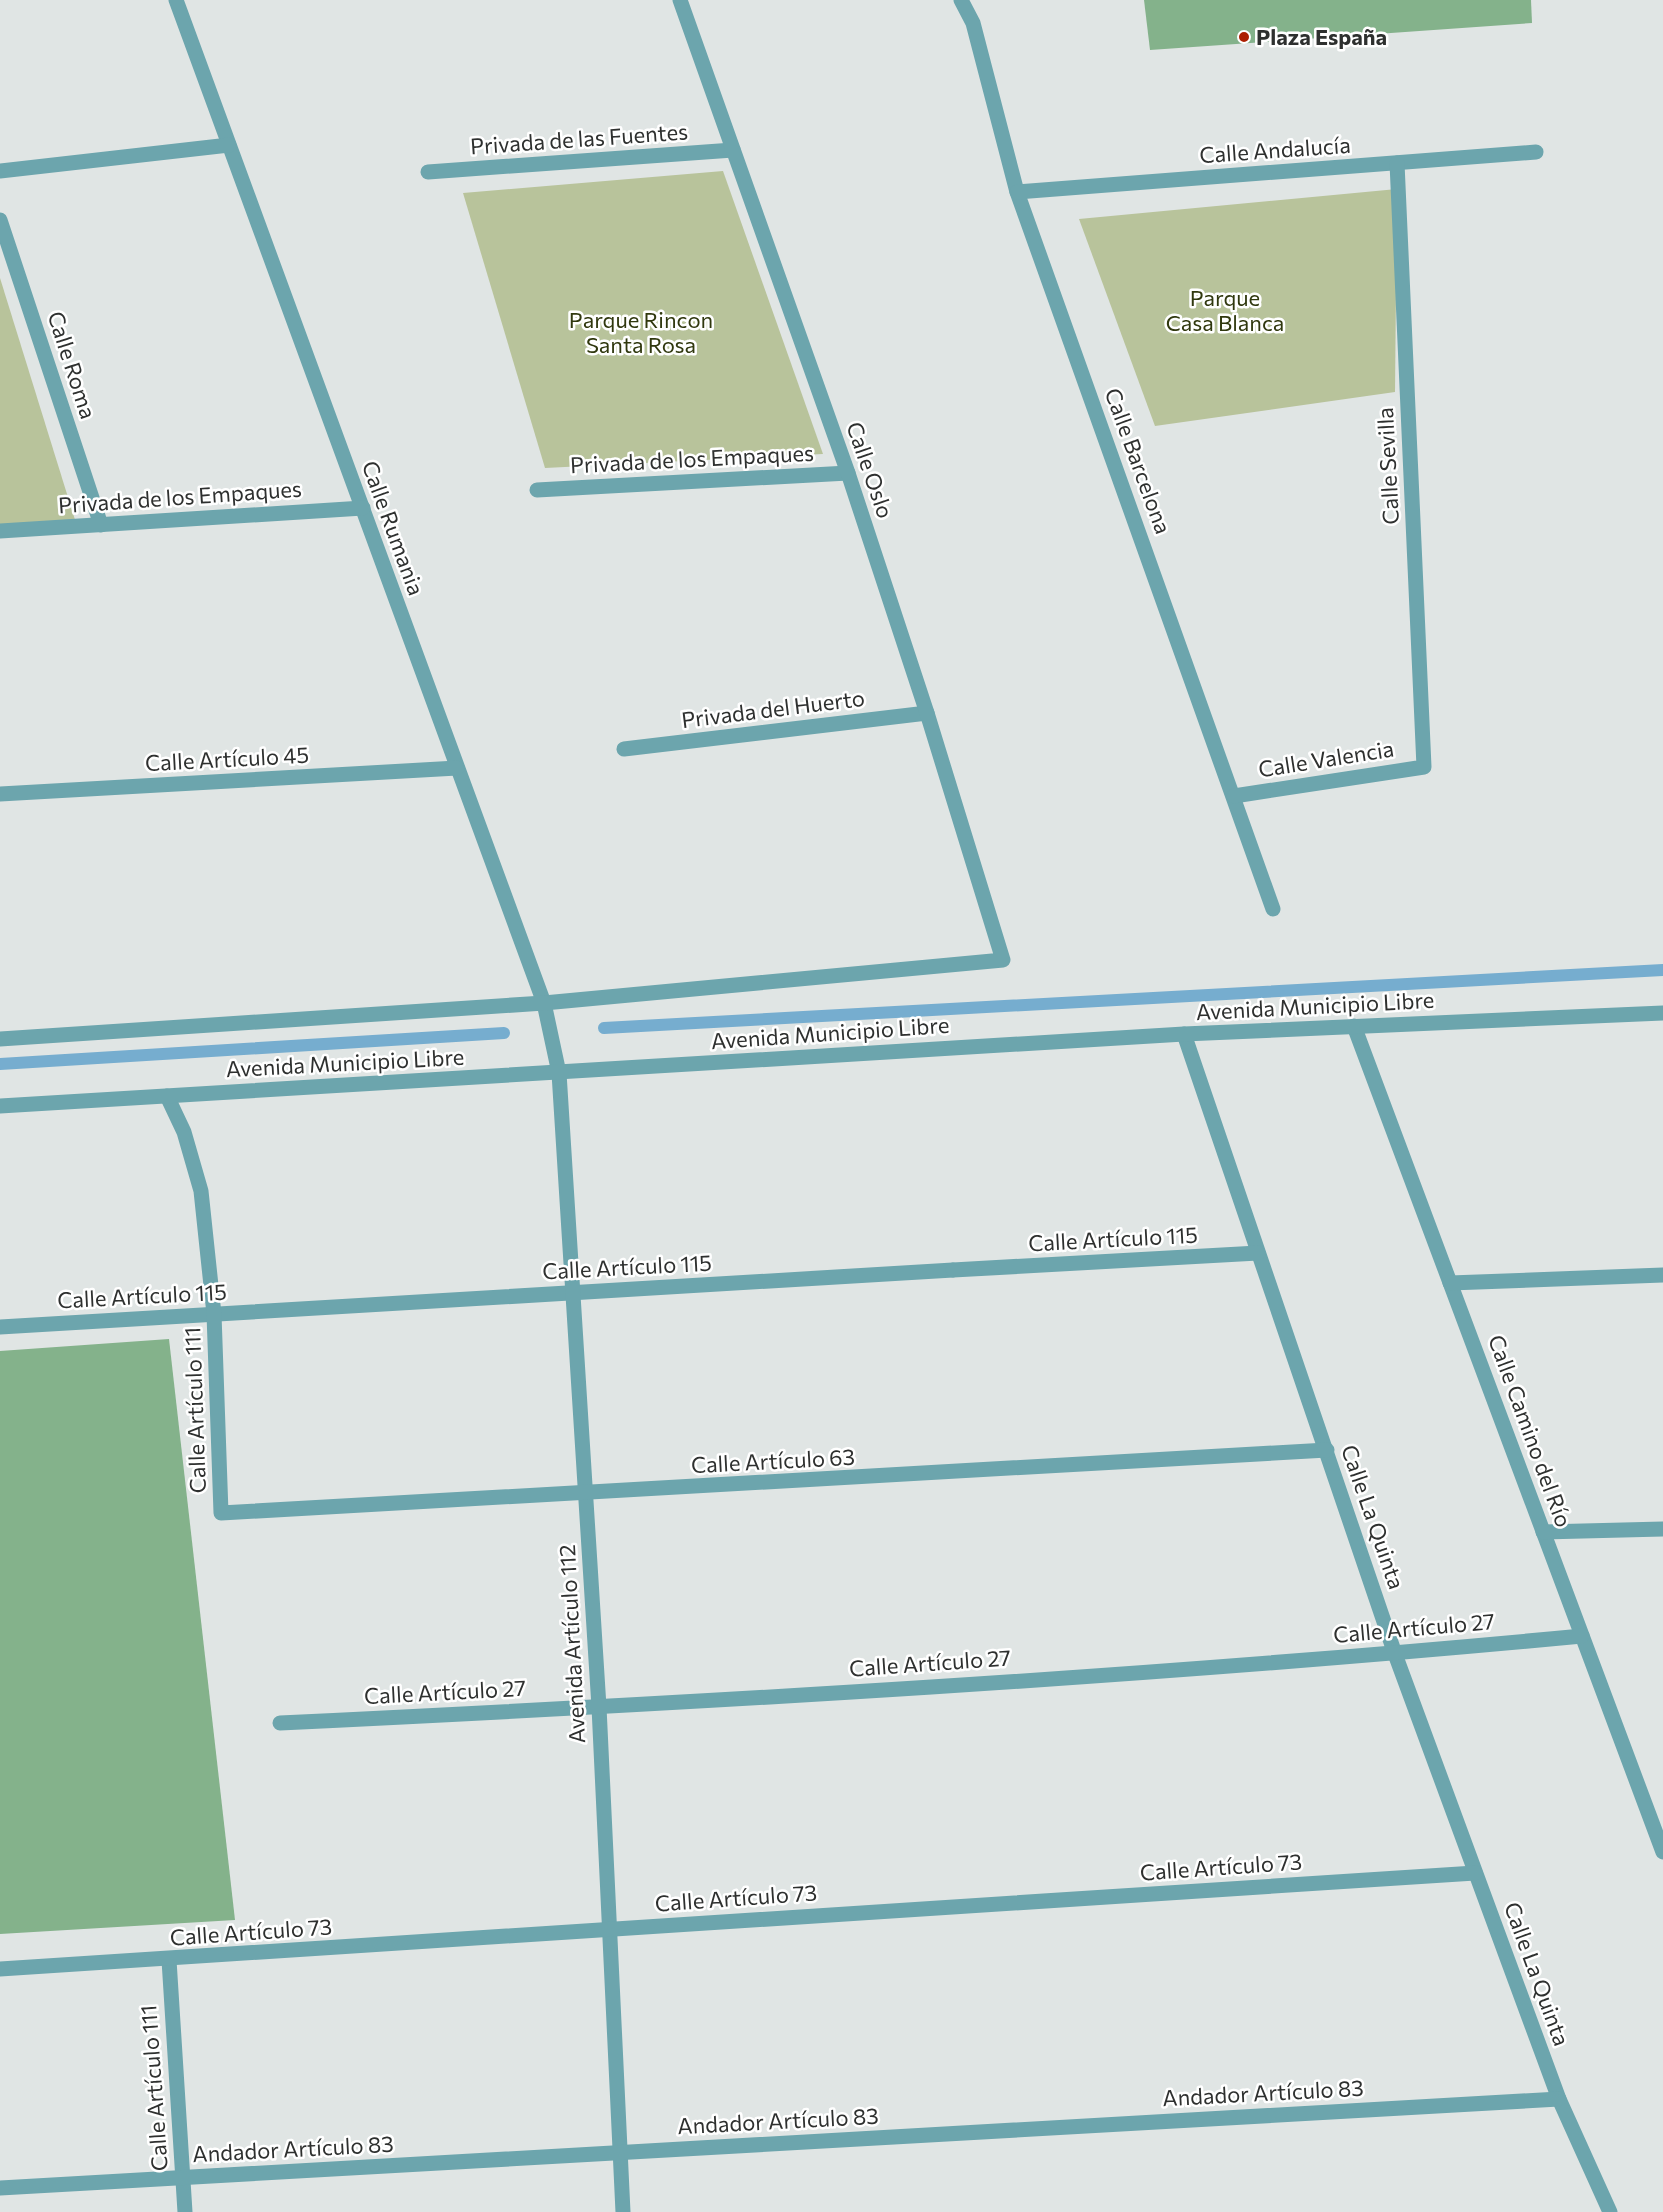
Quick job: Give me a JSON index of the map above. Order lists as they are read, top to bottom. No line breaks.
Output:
{"streets":{"street":["Privada de las Fuentes","Calle Andalucía","Calle Roma","Privada de los Empaques","Calle Barcelona","Calle Sevilla","Calle Oslo","Calle Rumania","Privada del Huerto","Calle Artículo 45","Calle Valencia","Avenida Municipio Libre","Calle Artículo 115","Calle Artículo 111","Calle Camino del Río","Calle Artículo 63","Calle La Quinta","Calle Artículo 27","Avenida Artículo 112","Calle Artículo 73","Andador Artículo 83"]},"crossings":[["Privada de las Fuentes","Calle Oslo"],["Calle Andalucía","Calle Barcelona"],["Calle Andalucía","Calle Sevilla"],["Calle Roma","Privada de los Empaques"],["Privada de los Empaques","Calle Oslo"],["Privada de los Empaques","Calle Rumania"],["Calle Barcelona","Calle Valencia"],["Calle Sevilla","Calle Valencia"],["Calle Oslo","Privada del Huerto"],["Calle Oslo","Avenida Municipio Libre"],["Calle Rumania","Calle Artículo 45"],["Calle Rumania","Avenida Municipio Libre"],["Calle Rumania","Avenida Artículo 112"],["Avenida Municipio Libre","Calle Artículo 111"],["Avenida Municipio Libre","Calle Camino del Río"],["Avenida Municipio Libre","Calle La Quinta"],["Avenida Municipio Libre","Avenida Artículo 112"],["Calle Artículo 115","Calle Artículo 111"],["Calle Artículo 115","Calle La Quinta"],["Calle Artículo 115","Avenida Artículo 112"],["Calle Artículo 111","Calle Artículo 63"],["Calle Artículo 111","Calle Artículo 73"],["Calle Artículo 111","Andador Artículo 83"],["Calle Camino del Río","Calle Artículo 27"],["Calle Artículo 63","Calle La Quinta"],["Calle Artículo 63","Avenida Artículo 112"],["Calle La Quinta","Calle Artículo 27"],["Calle La Quinta","Calle Artículo 73"],["Calle La Quinta","Andador Artículo 83"],["Calle Artículo 27","Avenida Artículo 112"],["Avenida Artículo 112","Calle Artículo 73"],["Avenida Artículo 112","Andador Artículo 83"]],"parks":["Parque Casa Blanca","Parque Rincon Santa Rosa"],"places":["Plaza España"]}
